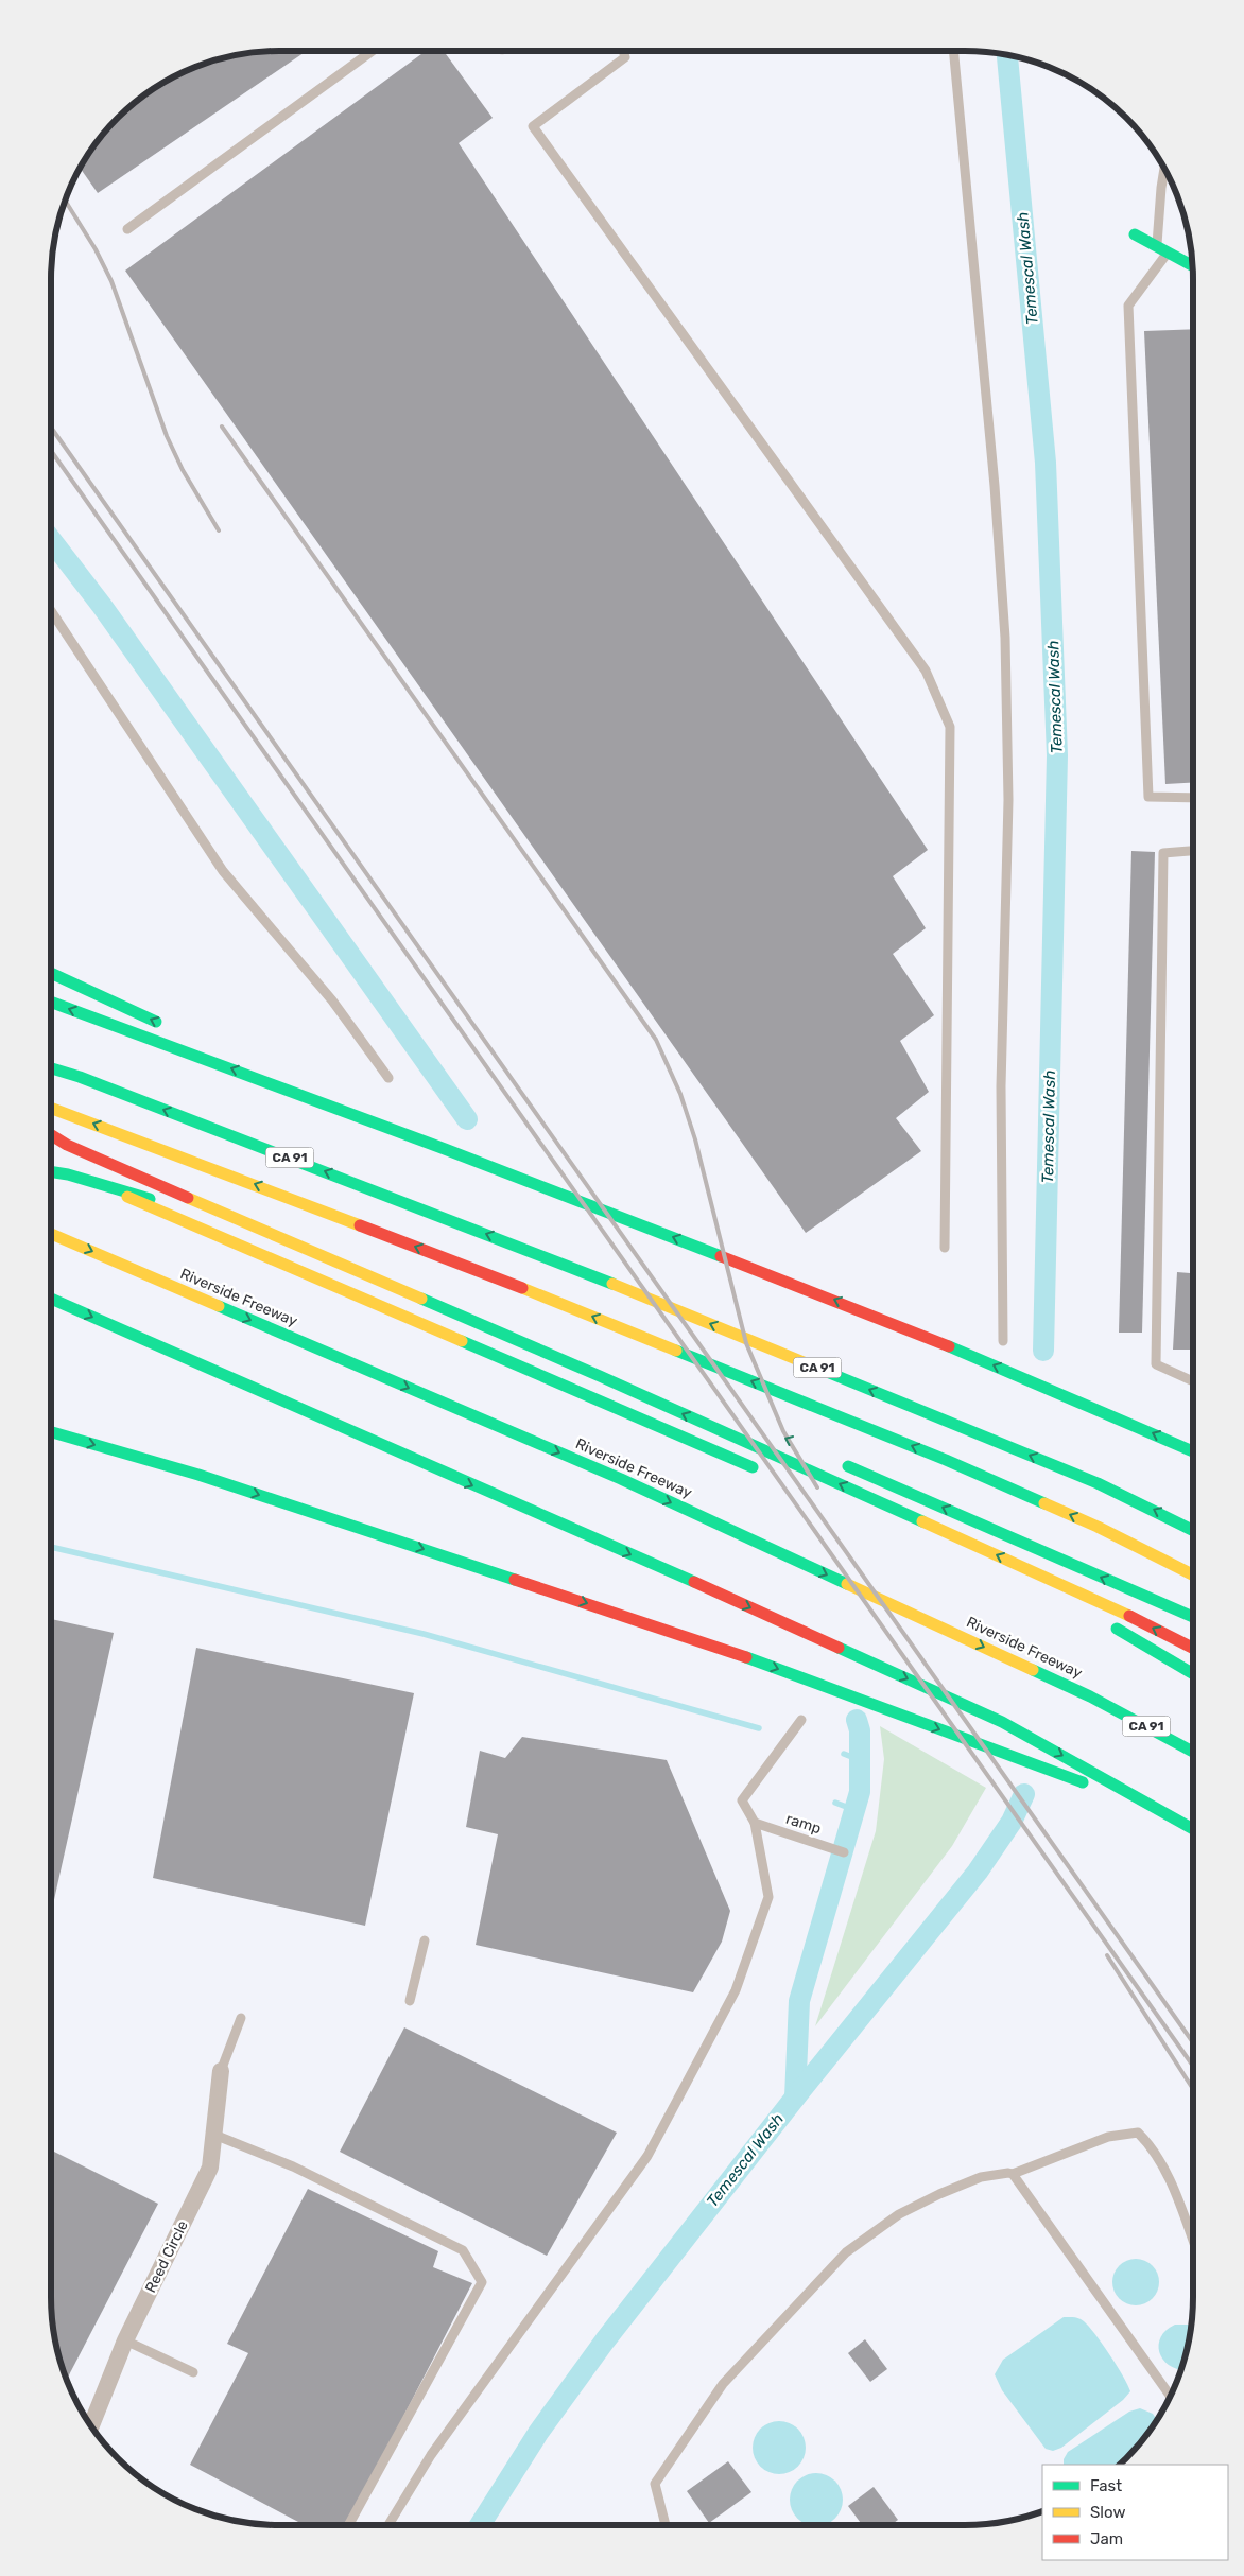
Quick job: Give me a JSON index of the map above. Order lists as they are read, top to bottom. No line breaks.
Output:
{"streets":{"main road":["CA 91","Riverside Freeway"],"street":["Reed Circle"],"lane":["ramp"]},"water":["Temescal Wash"],"legend":["Fast","Slow","Jam"]}
